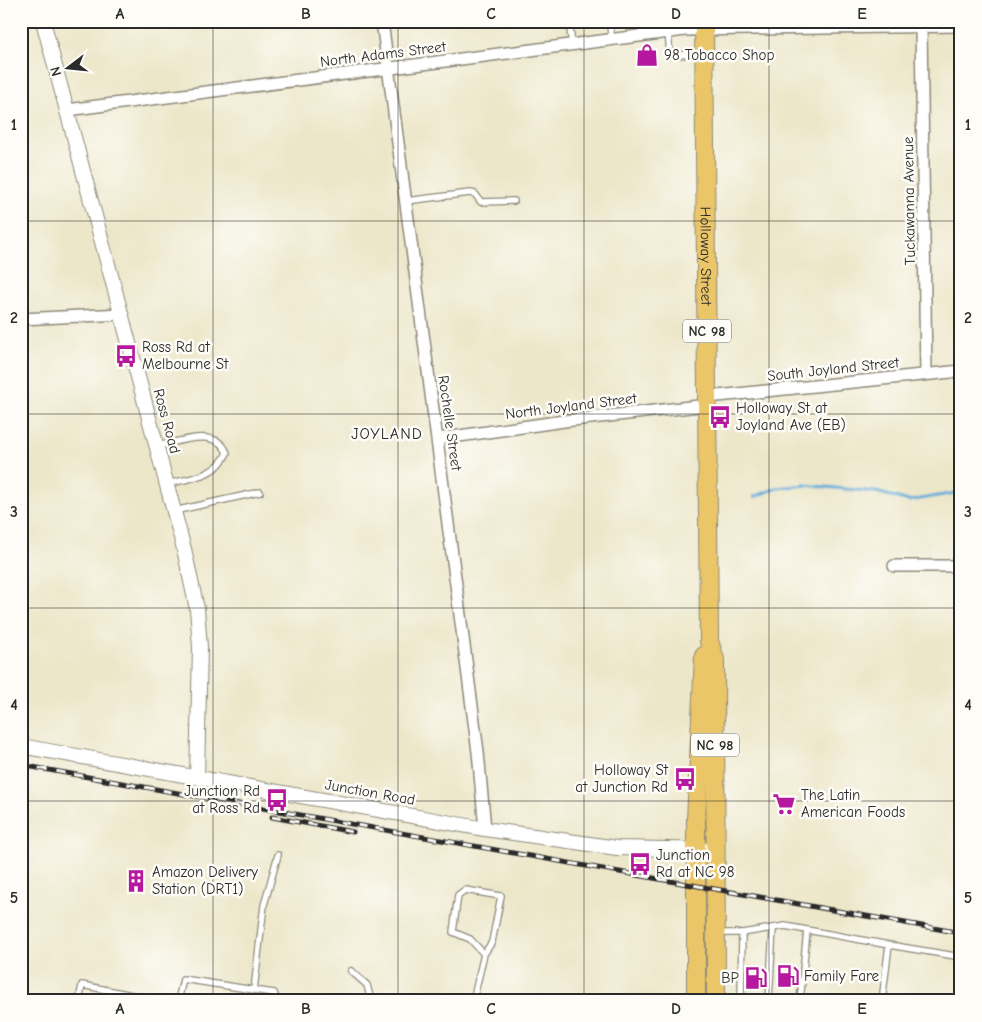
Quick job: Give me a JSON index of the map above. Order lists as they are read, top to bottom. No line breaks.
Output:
{"streets":{"highway":["Holloway Street","NC 98"],"street":["North Adams Street","Tuckawanna Avenue","South Joyland Street","North Joyland Street","Ross Road","Rochelle Street","Junction Road"]},"crossings":[["North Adams Street","Tuckawanna Avenue"],["North Adams Street","Holloway Street"],["North Adams Street","Ross Road"],["North Adams Street","Rochelle Street"],["Tuckawanna Avenue","South Joyland Street"],["Holloway Street","South Joyland Street"],["Holloway Street","North Joyland Street"],["Holloway Street","Junction Road"],["South Joyland Street","North Joyland Street"],["North Joyland Street","Rochelle Street"],["Ross Road","Junction Road"],["Rochelle Street","Junction Road"]],"districts":["JOYLAND"],"places":{"shop":["98 Tobacco Shop"],"bus stop":["Ross Rd at Melbourne St","Holloway St at Joyland Ave (EB)","Holloway St at Junction Rd","Junction Rd at Ross Rd","Junction Rd at NC 98"],"supermarket":["The Latin American Foods"],"building":["Amazon Delivery Station (DRT1)"],"fuel station":["Family Fare","BP"]},"north":"left","grid":{"columns":["A","B","C","D","E"],"rows":["1","2","3","4","5"]}}
